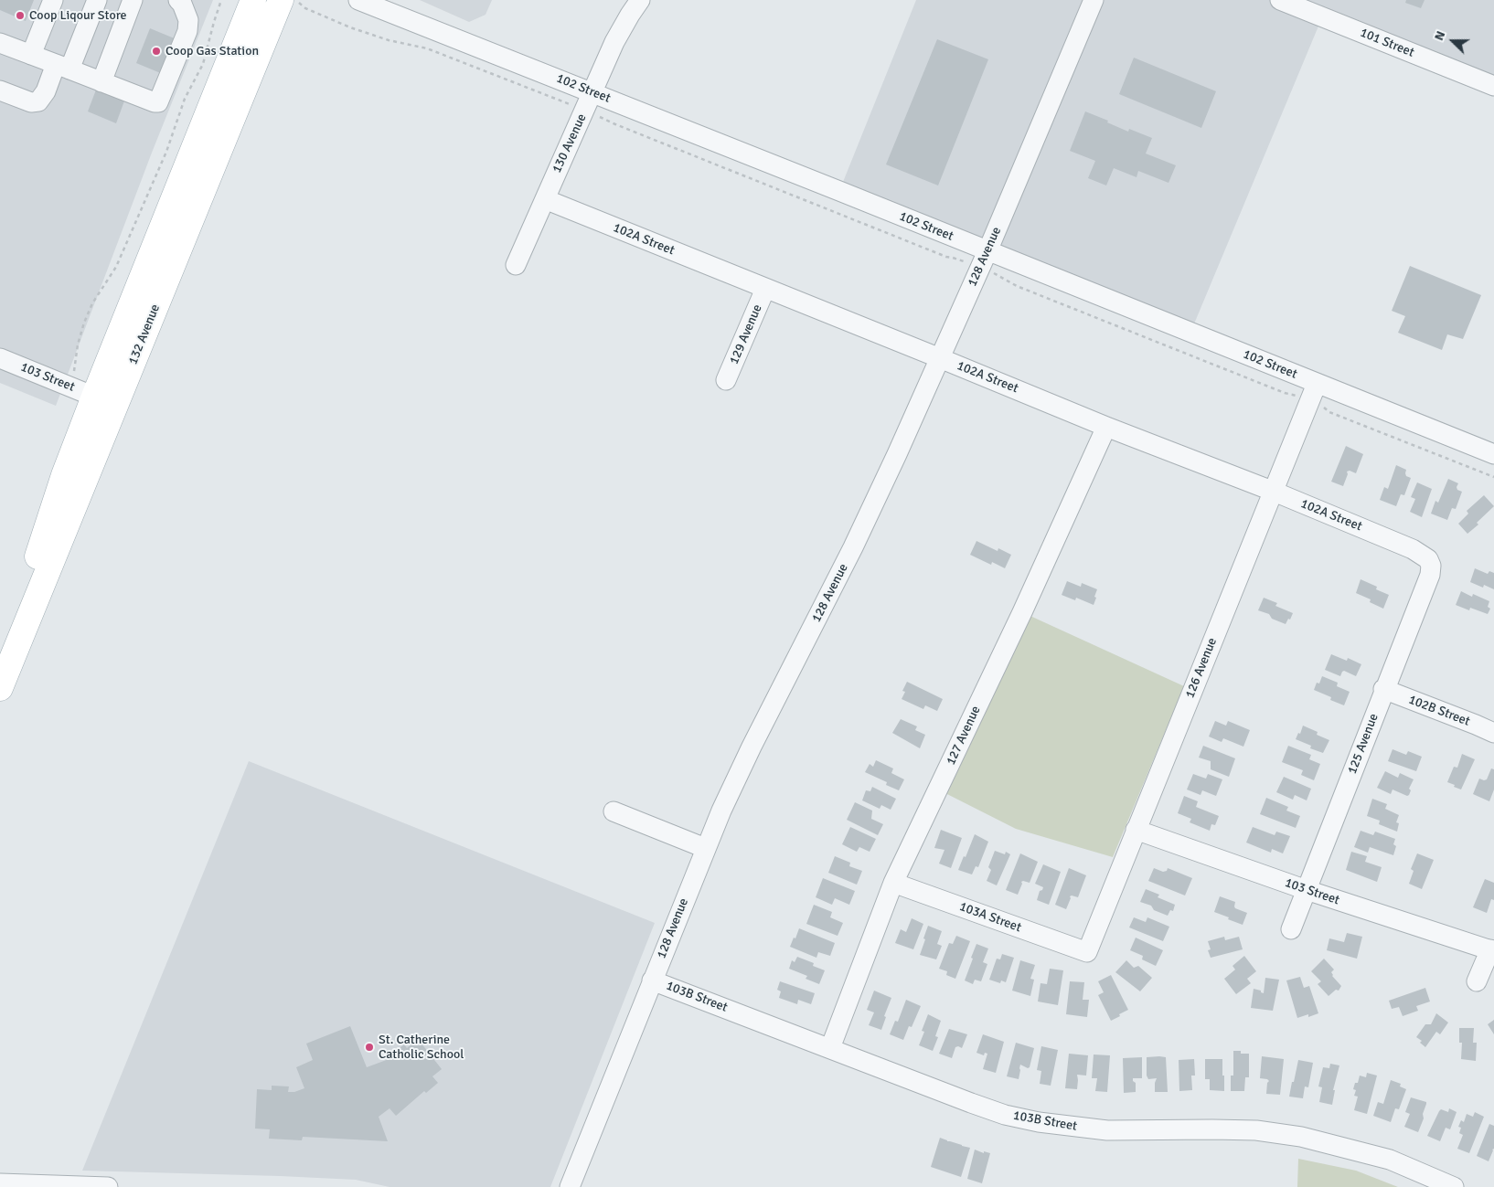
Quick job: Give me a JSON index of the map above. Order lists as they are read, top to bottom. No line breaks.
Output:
{"streets":{"main road":["132 Avenue"],"street":["101 Street","102 Street","130 Avenue","102A Street","128 Avenue","129 Avenue","103 Street","126 Avenue","102B Street","127 Avenue","125 Avenue","103A Street","103B Street"]},"crossings":[["102 Street","130 Avenue"],["102 Street","128 Avenue"],["102 Street","126 Avenue"],["130 Avenue","102A Street"],["102A Street","128 Avenue"],["102A Street","129 Avenue"],["102A Street","126 Avenue"],["102A Street","127 Avenue"],["102A Street","125 Avenue"],["128 Avenue","103B Street"],["132 Avenue","103 Street"],["103 Street","126 Avenue"],["103 Street","125 Avenue"],["126 Avenue","103A Street"],["102B Street","125 Avenue"],["127 Avenue","103A Street"],["127 Avenue","103B Street"]],"places":["Coop Liqour Store","Coop Gas Station","St. Catherine Catholic School"],"north":"left"}
